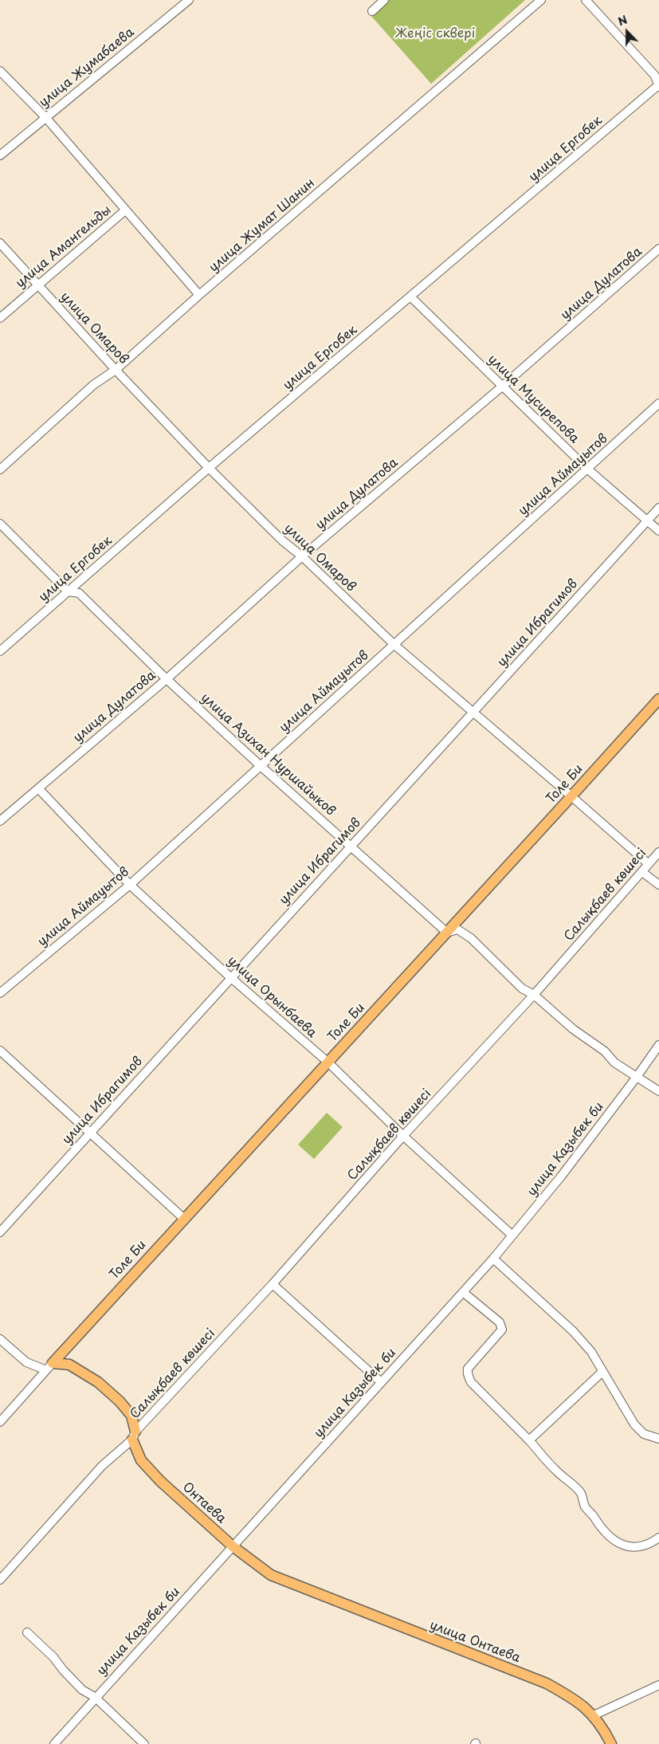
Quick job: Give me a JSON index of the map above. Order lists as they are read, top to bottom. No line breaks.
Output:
{"streets":{"main road":["Толе Би","Онтаева","улица Онтаева"],"street":["улица Жумабаева","улица Ергобек","улица Жумат Шанин","улица Амангельды","улица Дулатова","улица Омаров","улица Мусирепова","улица Аймауытов","улица Ибрагимов","улица Азихан Нуршайыков","Салықбаев көшесі","улица Орынбаева","улица Казыбек би"]},"crossings":[["улица Ергобек","улица Омаров"],["улица Ергобек","улица Мусирепова"],["улица Ергобек","улица Азихан Нуршайыков"],["улица Жумат Шанин","улица Омаров"],["улица Амангельды","улица Омаров"],["улица Дулатова","улица Омаров"],["улица Дулатова","улица Мусирепова"],["улица Дулатова","улица Азихан Нуршайыков"],["улица Дулатова","улица Орынбаева"],["улица Омаров","улица Аймауытов"],["улица Омаров","улица Ибрагимов"],["улица Омаров","Толе Би"],["улица Омаров","Салықбаев көшесі"],["улица Мусирепова","улица Аймауытов"],["улица Мусирепова","улица Ибрагимов"],["улица Аймауытов","улица Азихан Нуршайыков"],["улица Аймауытов","улица Орынбаева"],["улица Ибрагимов","улица Азихан Нуршайыков"],["улица Ибрагимов","улица Орынбаева"],["улица Азихан Нуршайыков","Толе Би"],["Толе Би","улица Орынбаева"],["Толе Би","Онтаева"],["Салықбаев көшесі","улица Орынбаева"],["Салықбаев көшесі","Онтаева"],["улица Орынбаева","улица Казыбек би"],["улица Казыбек би","Онтаева"],["Онтаева","улица Онтаева"]],"parks":["Жеңіс сквері"],"north":"top"}
